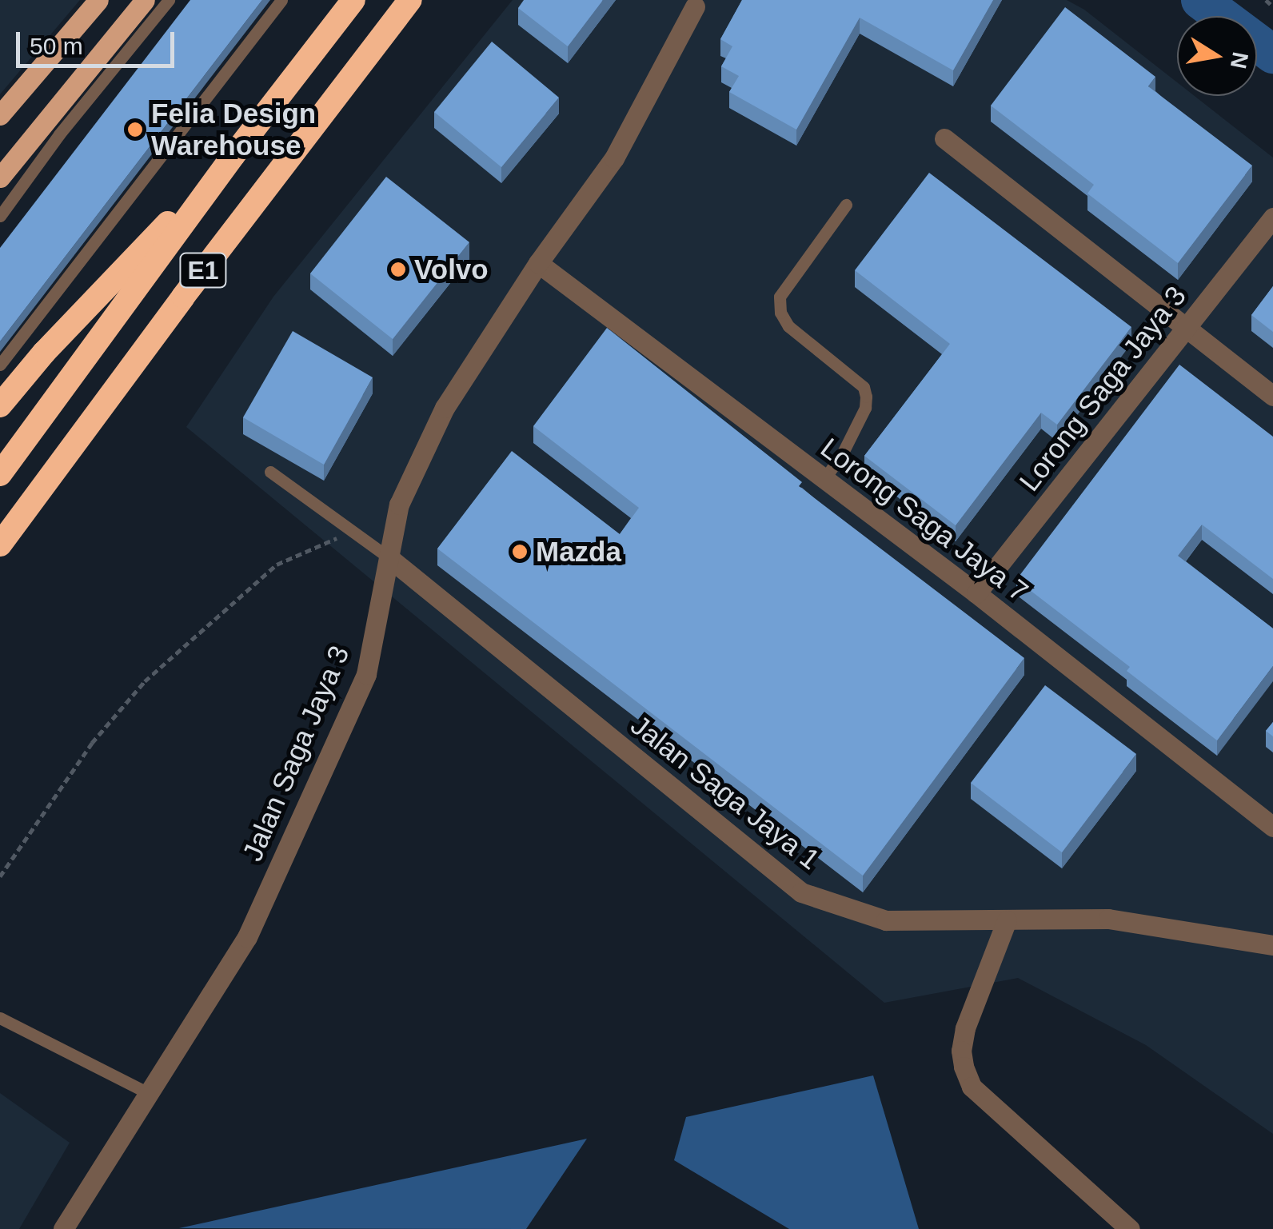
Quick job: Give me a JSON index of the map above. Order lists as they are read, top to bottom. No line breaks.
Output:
{"streets":{"highway":["E1"],"street":["Lorong Saga Jaya 3","Lorong Saga Jaya 7","Jalan Saga Jaya 3","Jalan Saga Jaya 1"]},"crossings":[["Lorong Saga Jaya 3","Lorong Saga Jaya 7"],["Lorong Saga Jaya 7","Jalan Saga Jaya 3"],["Jalan Saga Jaya 3","Jalan Saga Jaya 1"]],"places":["Felia Design Warehouse","Volvo","Mazda"],"scale_bar":"50 m","north":"right"}
